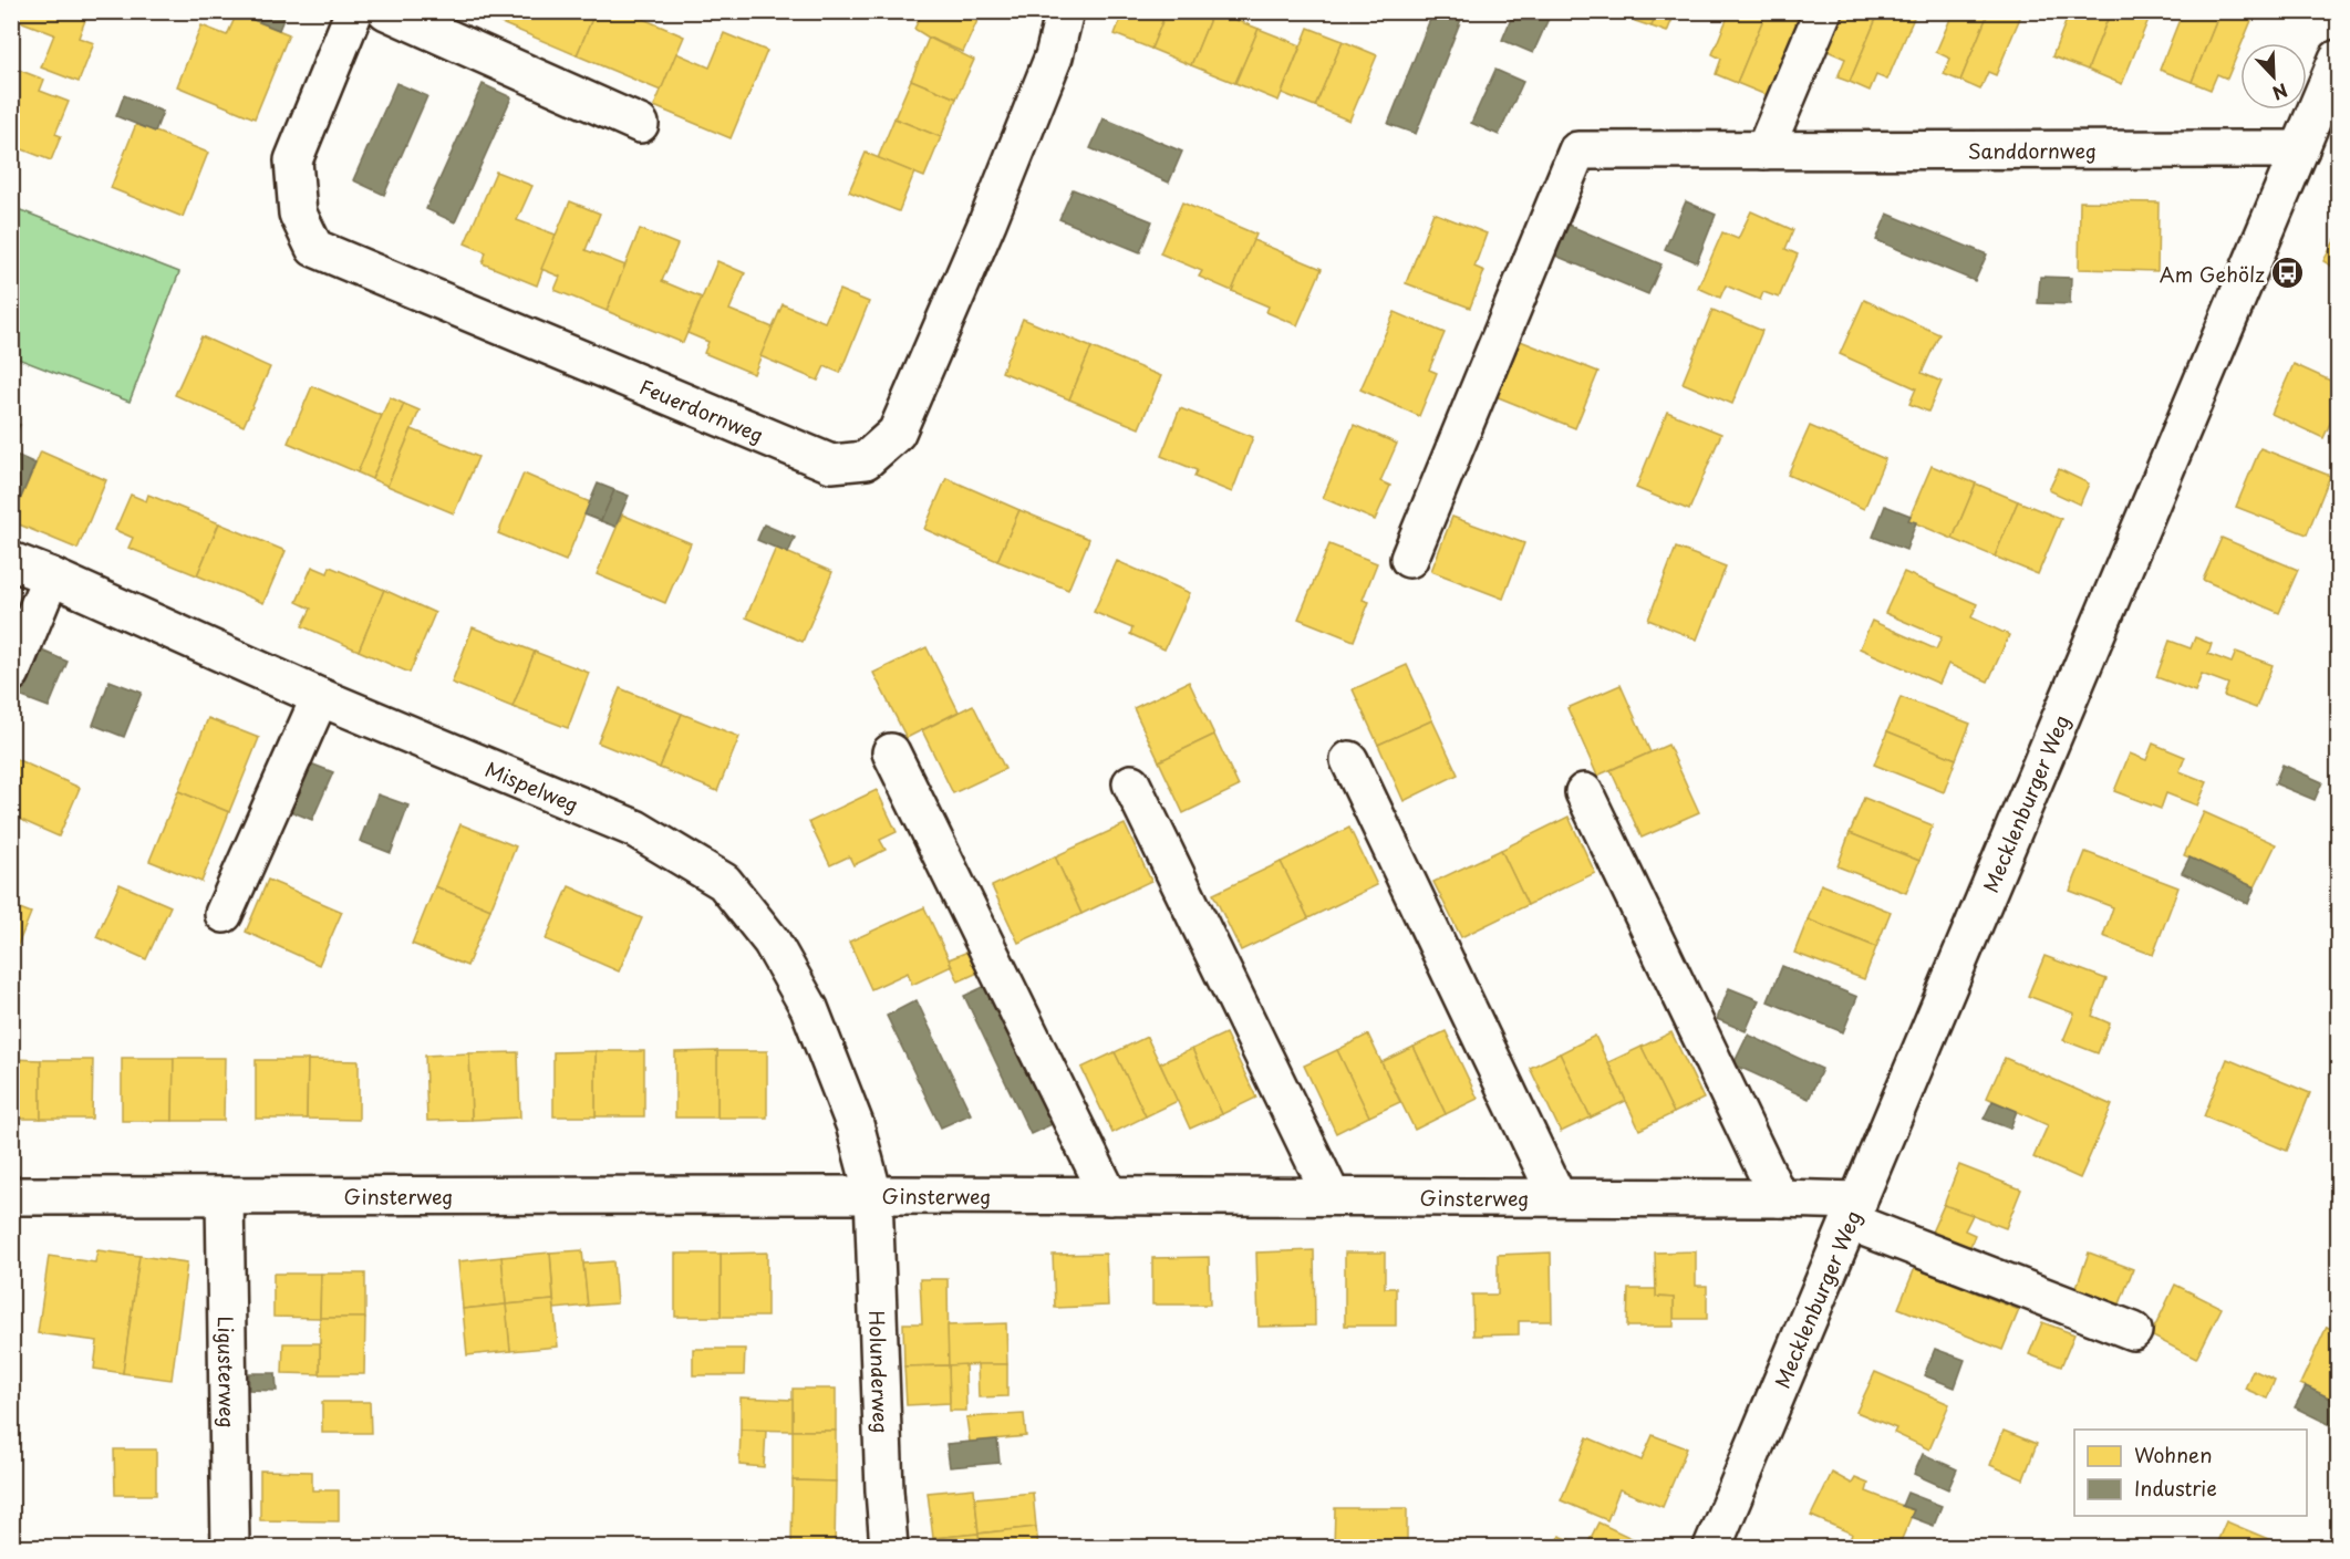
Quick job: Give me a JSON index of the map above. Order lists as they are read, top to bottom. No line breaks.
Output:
{"streets":{"street":["Sanddornweg","Feuerdornweg","Mispelweg","Mecklenburger Weg","Ginsterweg","Holunderweg","Ligusterweg"]},"crossings":[["Sanddornweg","Mecklenburger Weg"],["Mispelweg","Ginsterweg"],["Mispelweg","Holunderweg"],["Mecklenburger Weg","Ginsterweg"],["Ginsterweg","Holunderweg"],["Ginsterweg","Ligusterweg"]],"places":{"bus stop":["Am Gehölz"]},"legend":["Wohnen","Industrie"],"north":"bottom right"}
